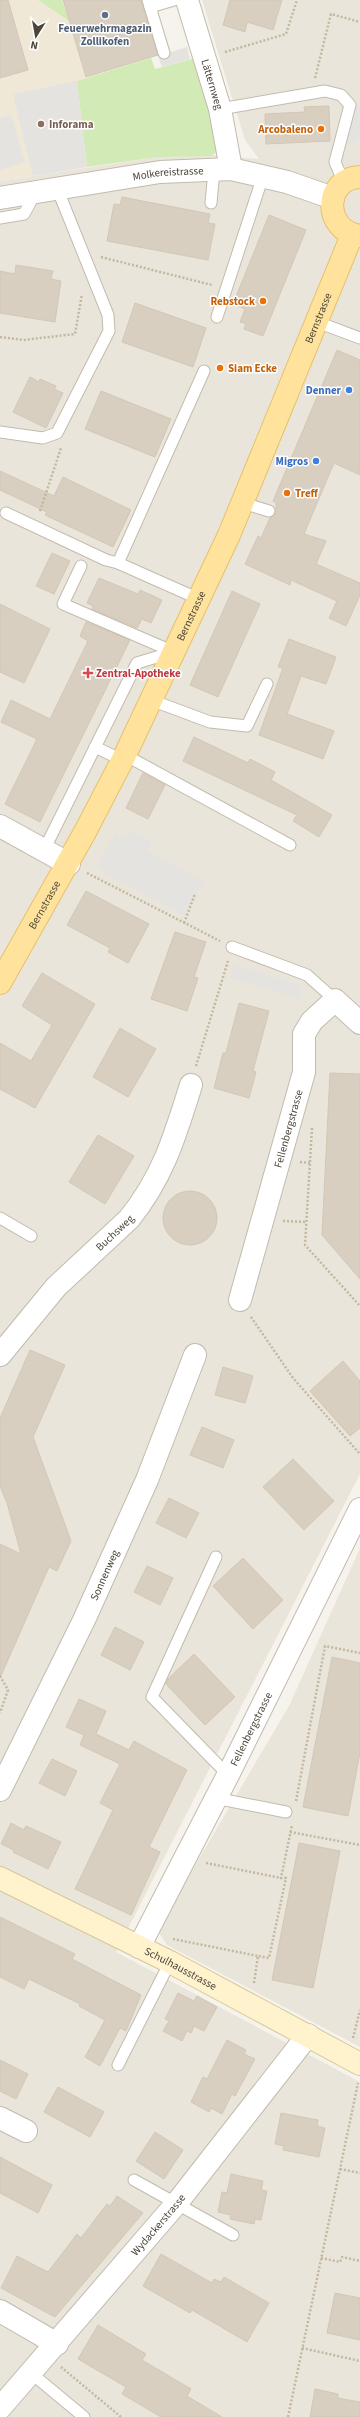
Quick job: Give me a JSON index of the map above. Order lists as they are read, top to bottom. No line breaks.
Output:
{"streets":{"main road":["Bernstrasse"],"street":["Lätternweg","Molkereistrasse","Fellenbergstrasse","Buchsweg","Sonnenweg","Schulhausstrasse","Wydackerstrasse"]},"crossings":[["Lätternweg","Molkereistrasse"],["Fellenbergstrasse","Schulhausstrasse"],["Schulhausstrasse","Wydackerstrasse"]],"places":{"other":["Feuerwehrmagazin Zollikofen","Inforama","Arcobaleno","Rebstock","Siam Ecke","Denner","Migros","Treff"],"health":["Zentral-Apotheke"]},"north":"bottom"}
